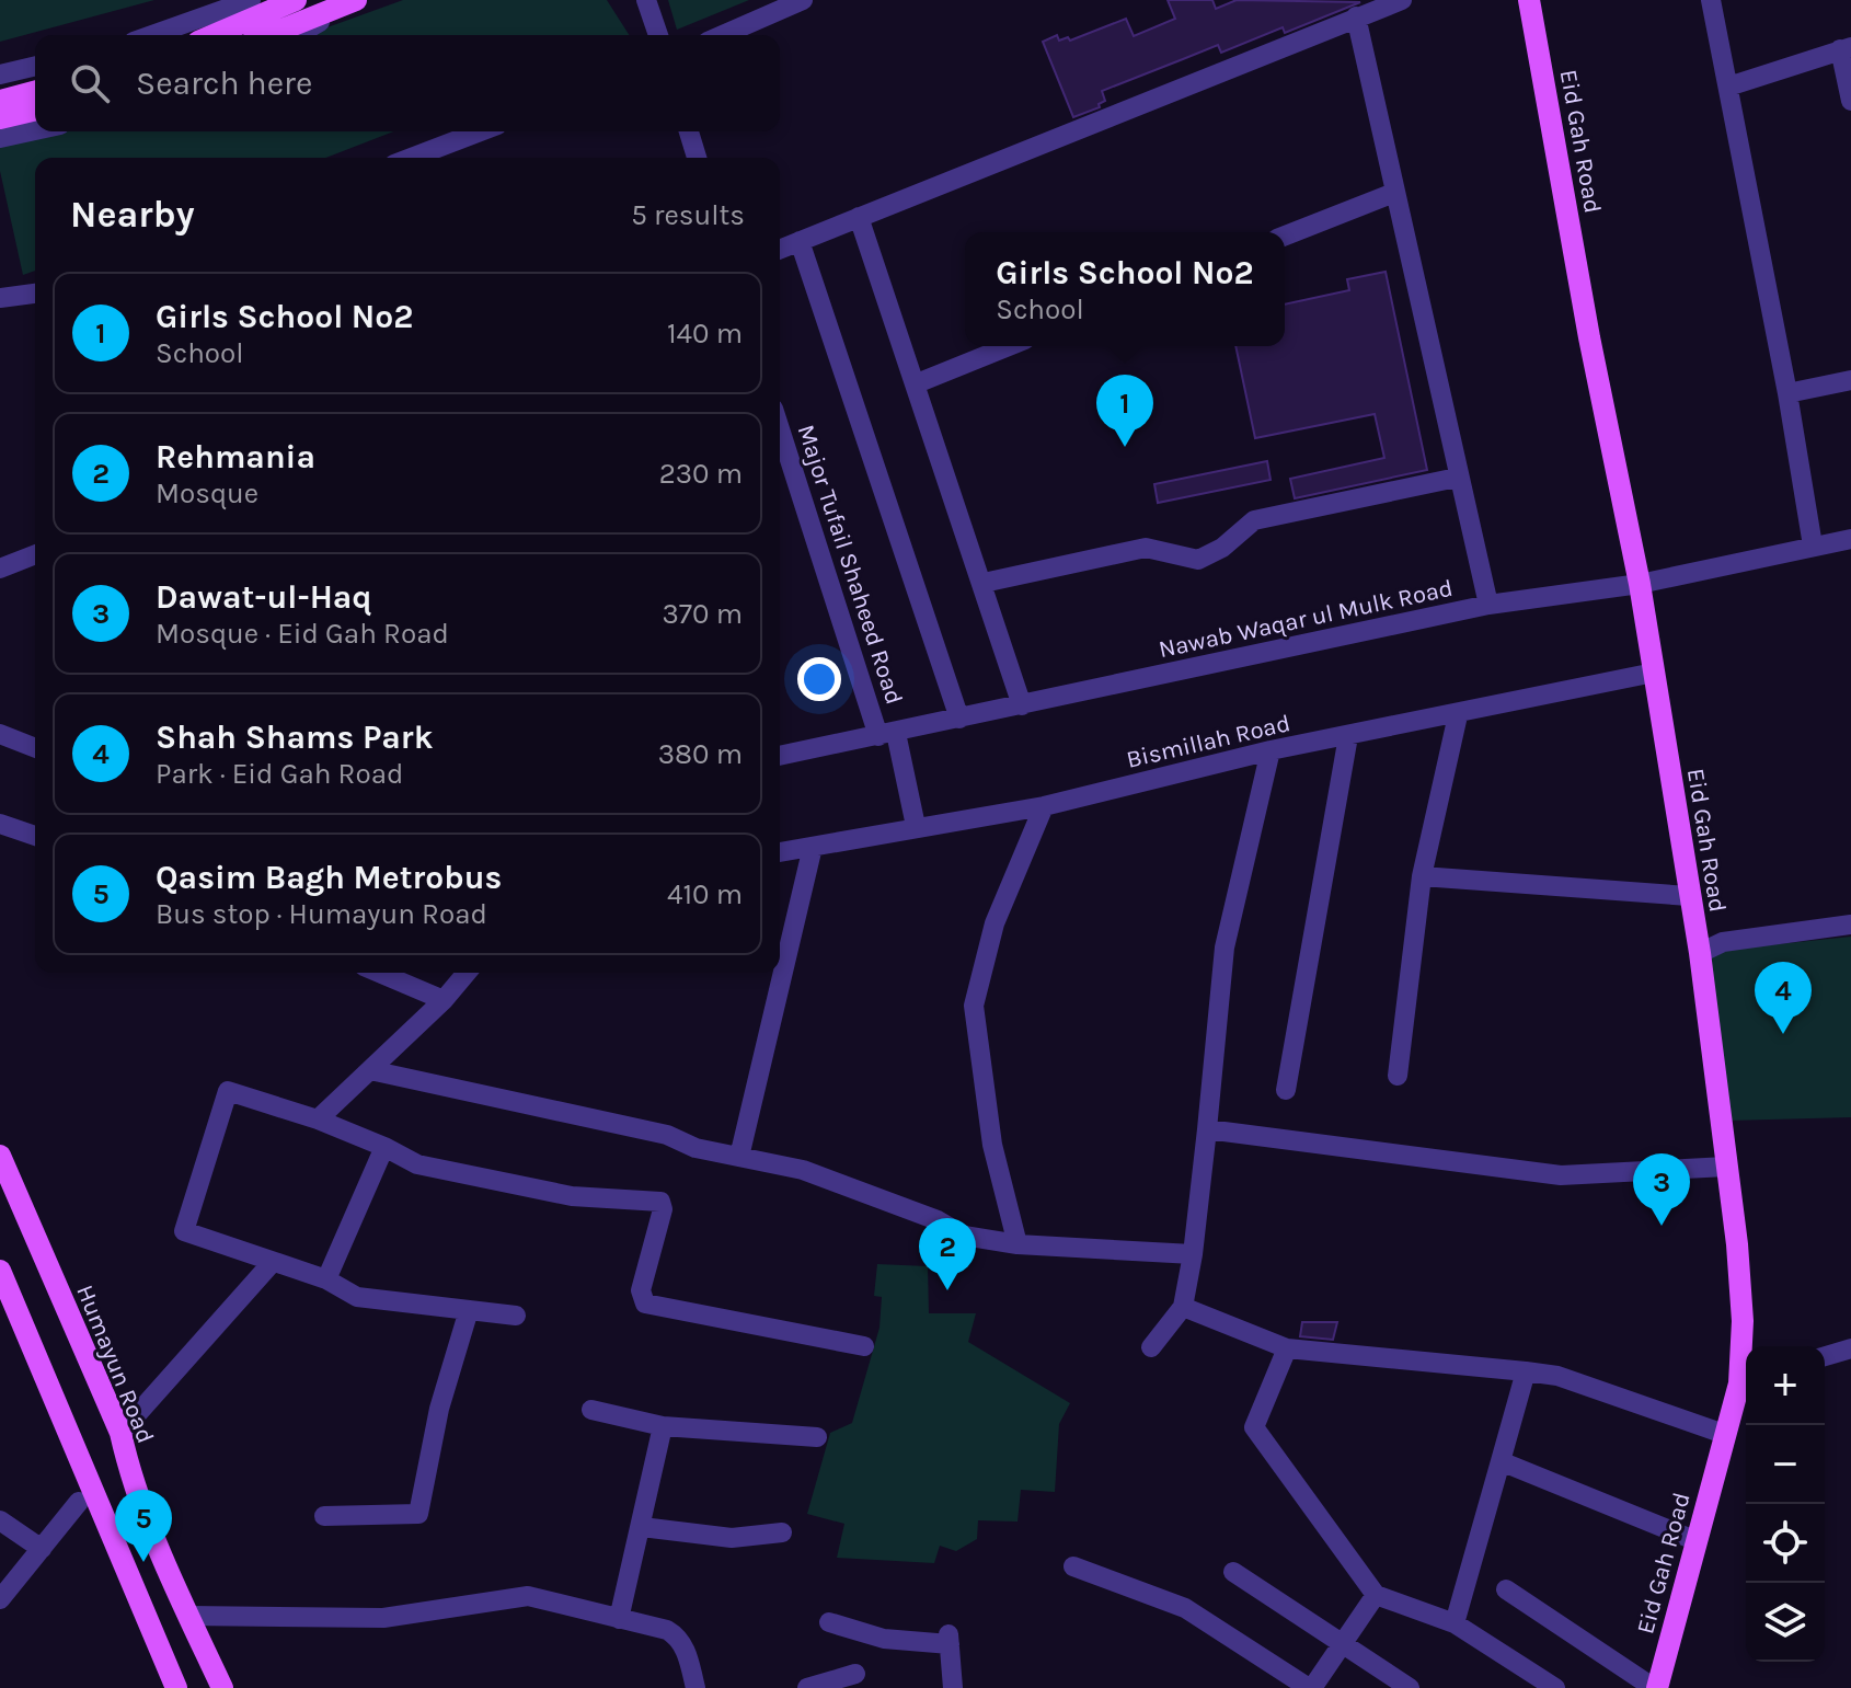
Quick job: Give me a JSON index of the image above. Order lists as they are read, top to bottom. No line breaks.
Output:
{"streets":{"main road":["Eid Gah Road","Humayun Road"],"street":["Major Tufail Shaheed Road","Nawab Waqar ul Mulk Road","Bismillah Road"]},"crossings":[["Eid Gah Road","Nawab Waqar ul Mulk Road"],["Eid Gah Road","Bismillah Road"],["Major Tufail Shaheed Road","Nawab Waqar ul Mulk Road"],["Major Tufail Shaheed Road","Bismillah Road"]],"page":{"search":"Search here","heading":["Nearby","5 results"],"popup":["Girls School No2","School"],"list":[{"mark":"1","name":"Girls School No2","note":"School","value":"140 m"},{"mark":"2","name":"Rehmania","note":"Mosque","value":"230 m"},{"mark":"3","name":"Dawat-ul-Haq","note":"Mosque · Eid Gah Road","value":"370 m"},{"mark":"4","name":"Shah Shams Park","note":"Park · Eid Gah Road","value":"380 m"},{"mark":"5","name":"Qasim Bagh Metrobus","note":"Bus stop · Humayun Road","value":"410 m"}],"pins":["1","4","3","2","5"],"map_buttons":["+","−"]}}
